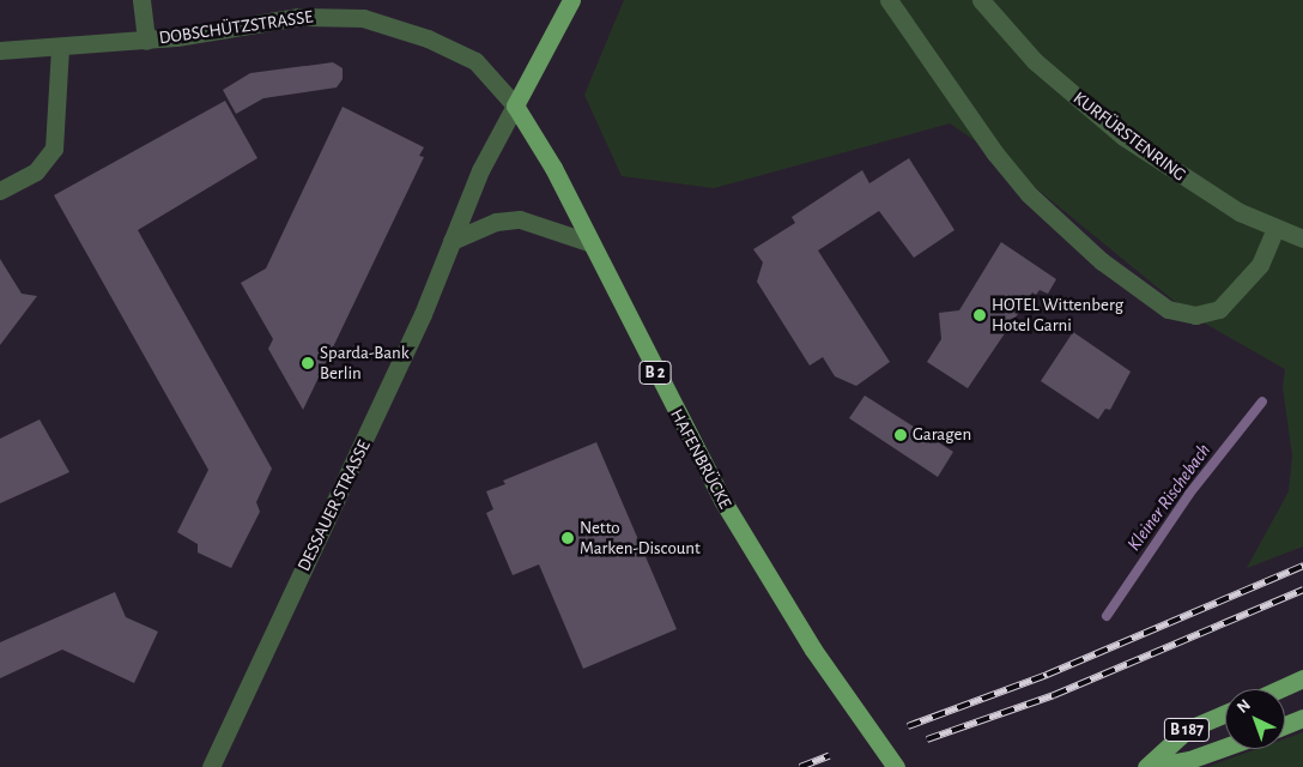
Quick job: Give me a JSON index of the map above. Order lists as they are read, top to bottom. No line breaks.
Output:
{"streets":{"main road":["B 2","HAFENBRÜCKE","DESSAUER STRASSE","B 187"],"street":["DOBSCHÜTZSTRASSE","KURFÜRSTENRING"]},"crossings":[["DOBSCHÜTZSTRASSE","HAFENBRÜCKE"],["DOBSCHÜTZSTRASSE","DESSAUER STRASSE"],["HAFENBRÜCKE","DESSAUER STRASSE"]],"water":["Kleiner Rischebach"],"places":["HOTEL Wittenberg Hotel Garni","Sparda-Bank Berlin","Garagen","Netto Marken-Discount"],"north":"top left"}
